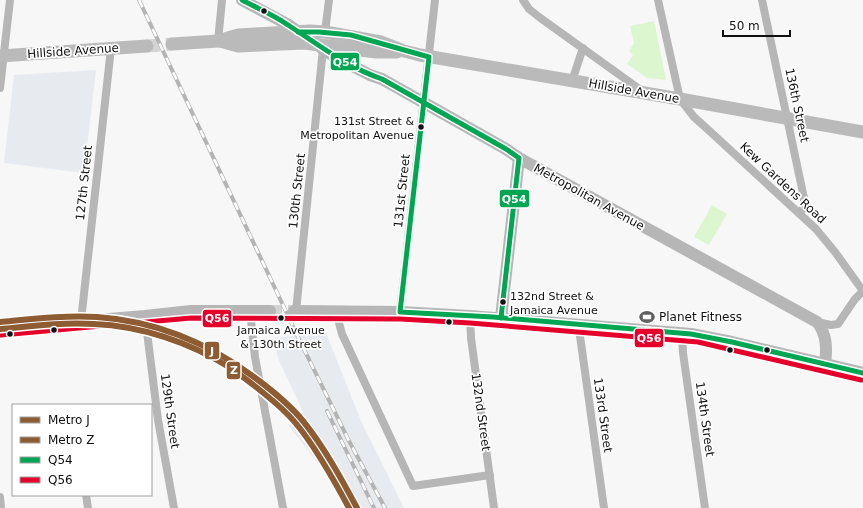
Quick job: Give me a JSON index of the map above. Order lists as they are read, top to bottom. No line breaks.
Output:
{"streets":{"main road":["Hillside Avenue","Metropolitan Avenue"],"street":["136th Street","127th Street","Kew Gardens Road","130th Street","131st Street","129th Street","132nd Street","133rd Street","134th Street"]},"crossings":[["Hillside Avenue","136th Street"],["Hillside Avenue","127th Street"],["Hillside Avenue","Kew Gardens Road"],["Hillside Avenue","130th Street"],["Hillside Avenue","131st Street"],["Hillside Avenue","Metropolitan Avenue"],["136th Street","Kew Gardens Road"],["Kew Gardens Road","Metropolitan Avenue"],["130th Street","Metropolitan Avenue"],["131st Street","Metropolitan Avenue"]],"places":{"other":["131st Street & Metropolitan Avenue","132nd Street & Jamaica Avenue","Jamaica Avenue & 130th Street"],"sports":["Planet Fitness"]},"lines":["transit line Q54","metro line J","transit line Q56","metro line Z"],"legend":["Metro J","Metro Z","Q54","Q56"],"scale_bar":"50 m"}
